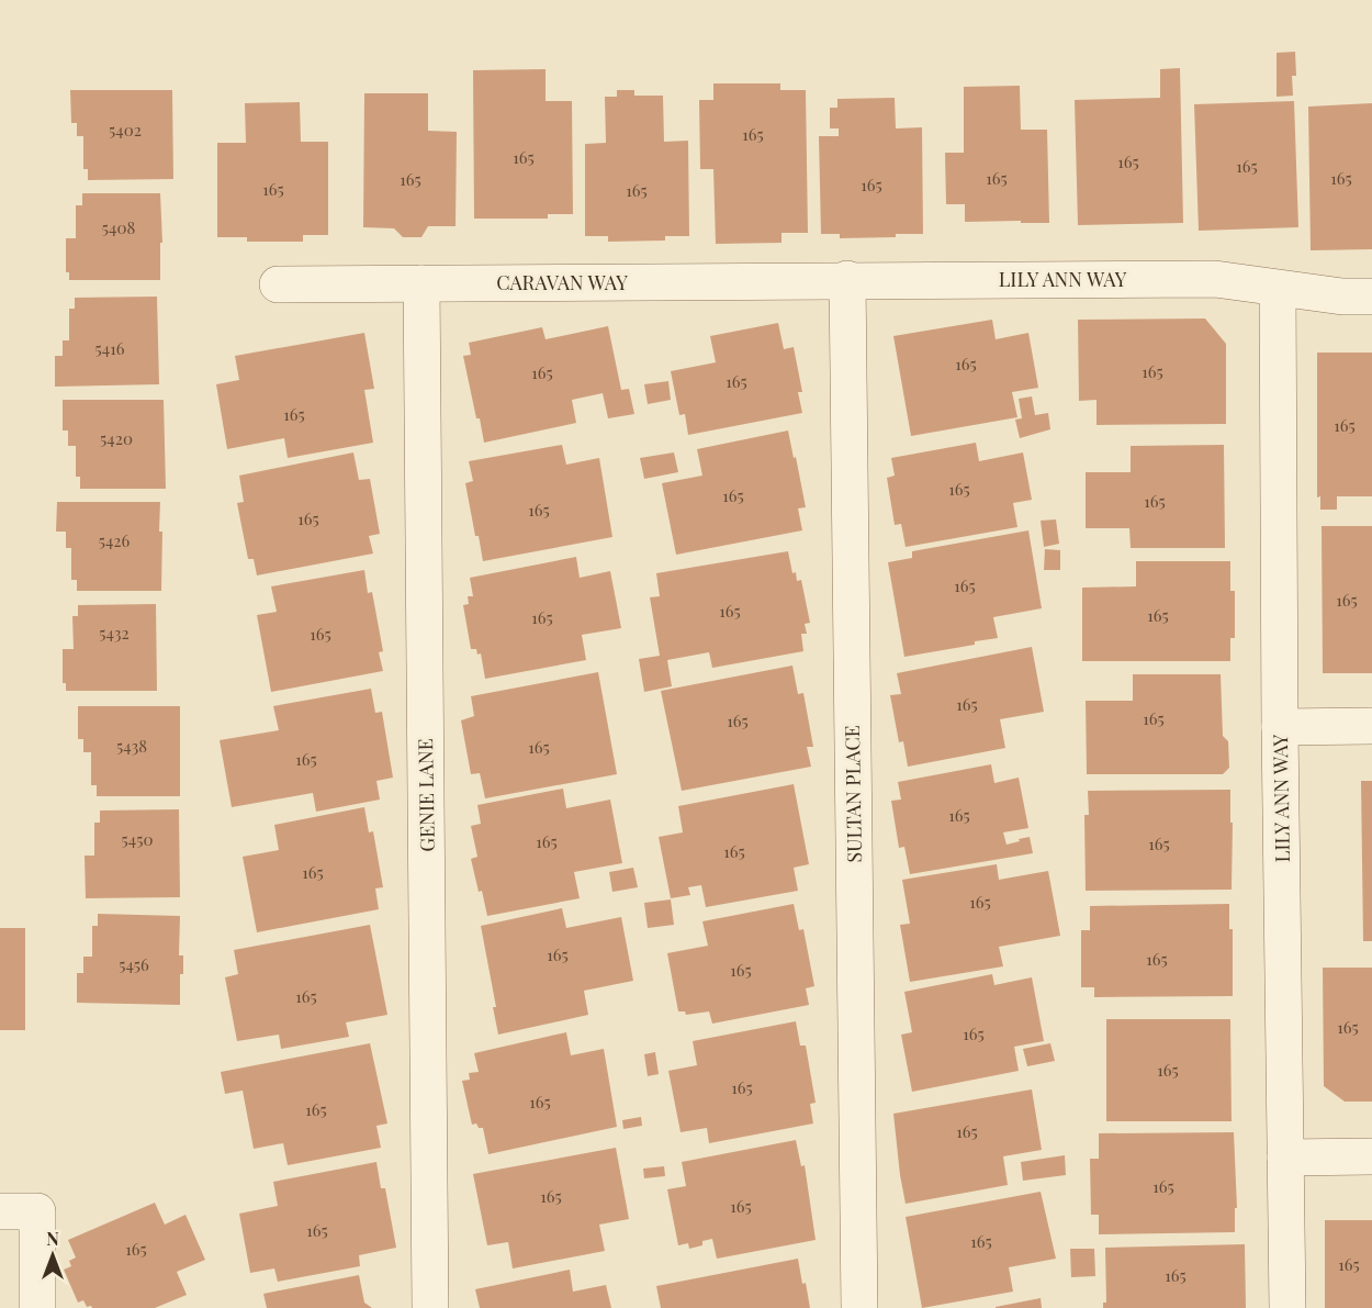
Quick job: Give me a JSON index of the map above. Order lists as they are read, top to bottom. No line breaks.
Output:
{"streets":{"lane":["LILY ANN WAY","CARAVAN WAY","SULTAN PLACE","GENIE LANE"]},"crossings":[["LILY ANN WAY","CARAVAN WAY"],["LILY ANN WAY","SULTAN PLACE"],["CARAVAN WAY","SULTAN PLACE"],["CARAVAN WAY","GENIE LANE"]],"house_numbers":["5402","165","165","165","165","165","165","165","165","165","165","5408","5416","165","165","165","165","165","165","5420","165","165","165","165","165","5426","165","165","165","165","165","5432","165","165","165","165","5438","165","165","165","5450","165","165","165","165","165","165","165","5456","165","165","165","165","165","165","165","165","165","165","165","165","165","165","165","165","165"],"north":"top"}
